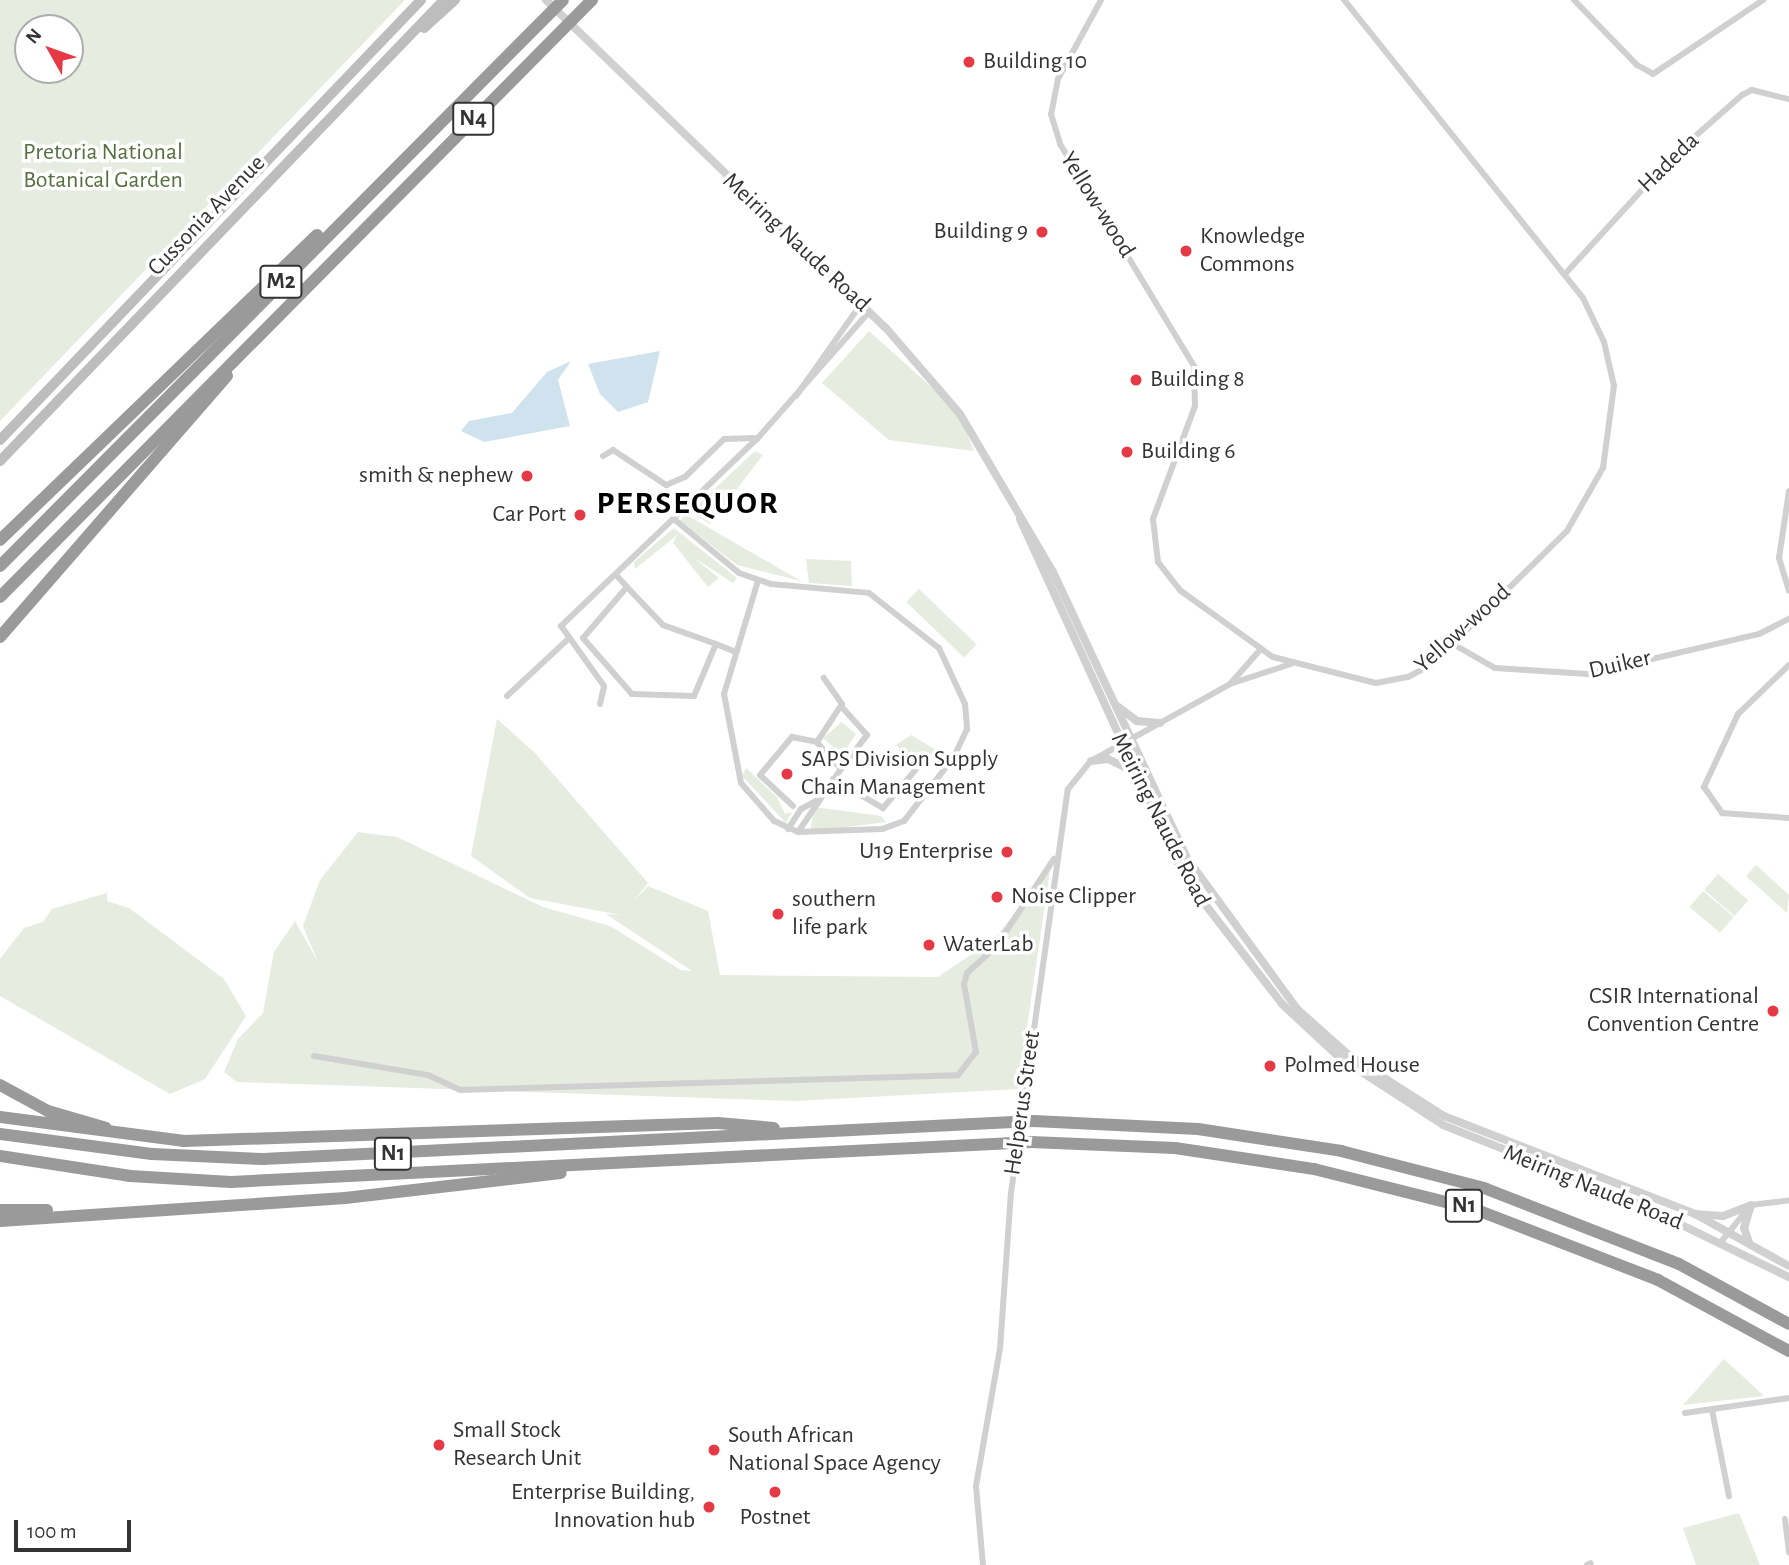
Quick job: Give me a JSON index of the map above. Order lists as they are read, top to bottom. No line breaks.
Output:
{"streets":{"highway":["N4","M2","N1"],"main road":["Cussonia Avenue"],"street":["Hadeda","Yellow-wood","Meiring Naude Road","Duiker","Helperus Street"]},"crossings":[["N4","M2"],["Hadeda","Yellow-wood"],["Yellow-wood","Duiker"]],"districts":["PERSEQUOR"],"parks":["Pretoria National Botanical Garden"],"places":["Building 10","Building 9","Knowledge Commons","Building 8","Building 6","smith & nephew","Car Port","SAPS Division Supply Chain Management","U19 Enterprise","Noise Clipper","southern life park","WaterLab","CSIR International Convention Centre","Polmed House","Small Stock Research Unit","South African National Space Agency","Postnet","Enterprise Building, Innovation hub"],"scale_bar":"100 m","north":"top left"}
